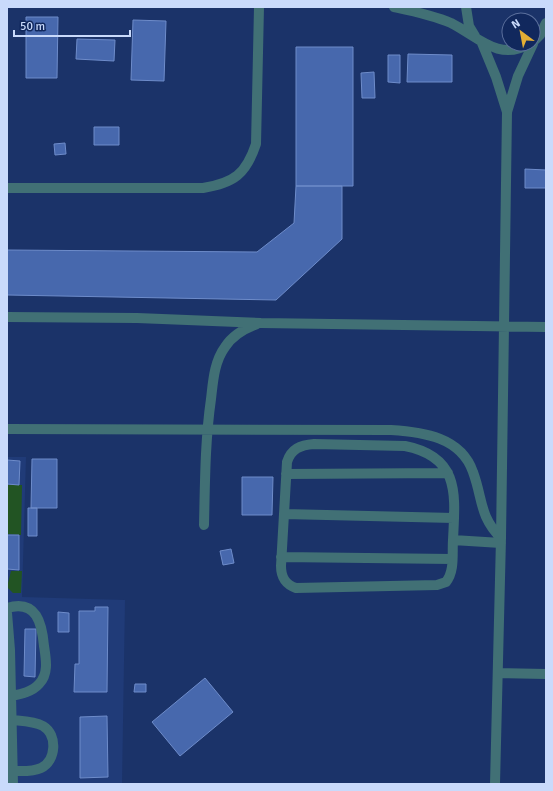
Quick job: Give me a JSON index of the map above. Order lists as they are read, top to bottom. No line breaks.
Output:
{"scale_bar":"50 m","north":"top left"}
